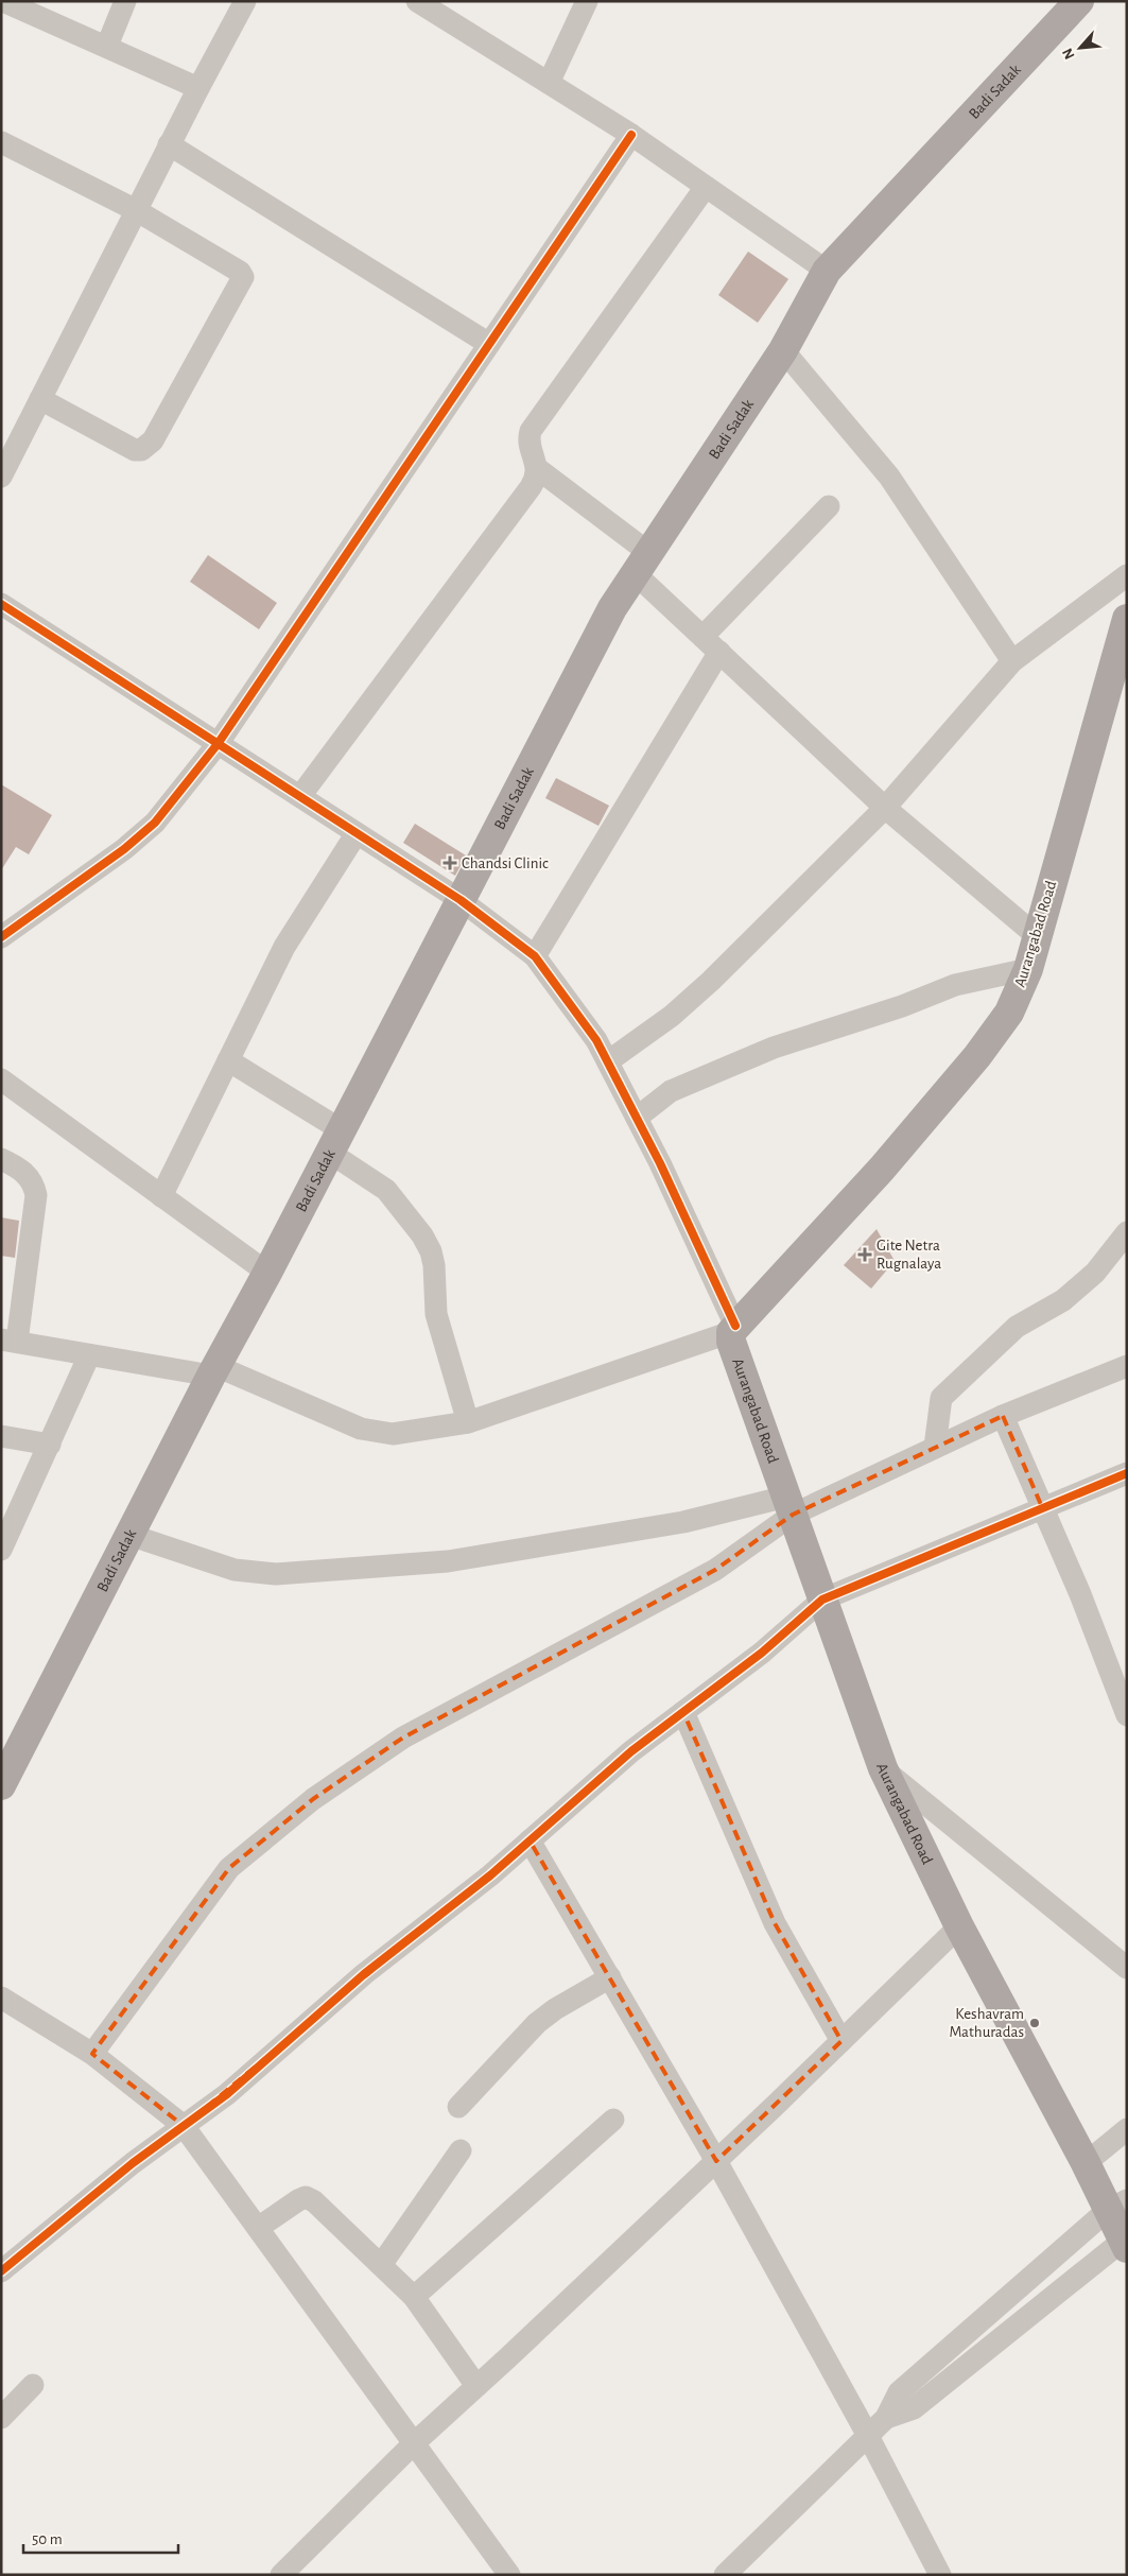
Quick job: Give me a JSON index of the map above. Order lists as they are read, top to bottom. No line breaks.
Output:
{"streets":{"main road":["Badi Sadak","Aurangabad Road"]},"places":{"health":["Chandsi Clinic","Gite Netra Rugnalaya"],"other":["Keshavram Mathuradas"]},"scale_bar":"50 m","north":"bottom left"}
